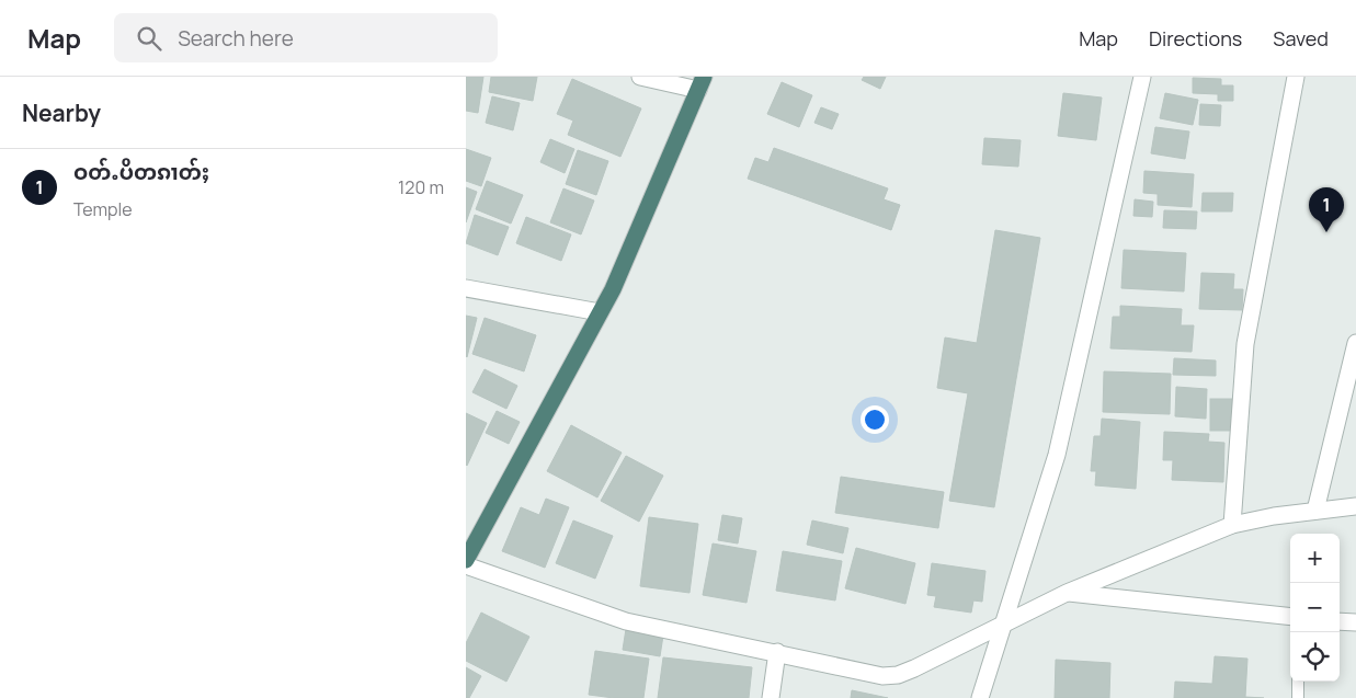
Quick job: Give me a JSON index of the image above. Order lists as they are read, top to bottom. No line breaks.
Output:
{"page":{"header":"Map","search":"Search here","nav":["Map","Directions","Saved"],"heading":"Nearby","list":[{"mark":"1","name":"ဝတ်ႉပိတၵၢတ်ႈ","note":"Temple","value":"120 m"}],"pins":"1","map_buttons":["+","−"]}}
